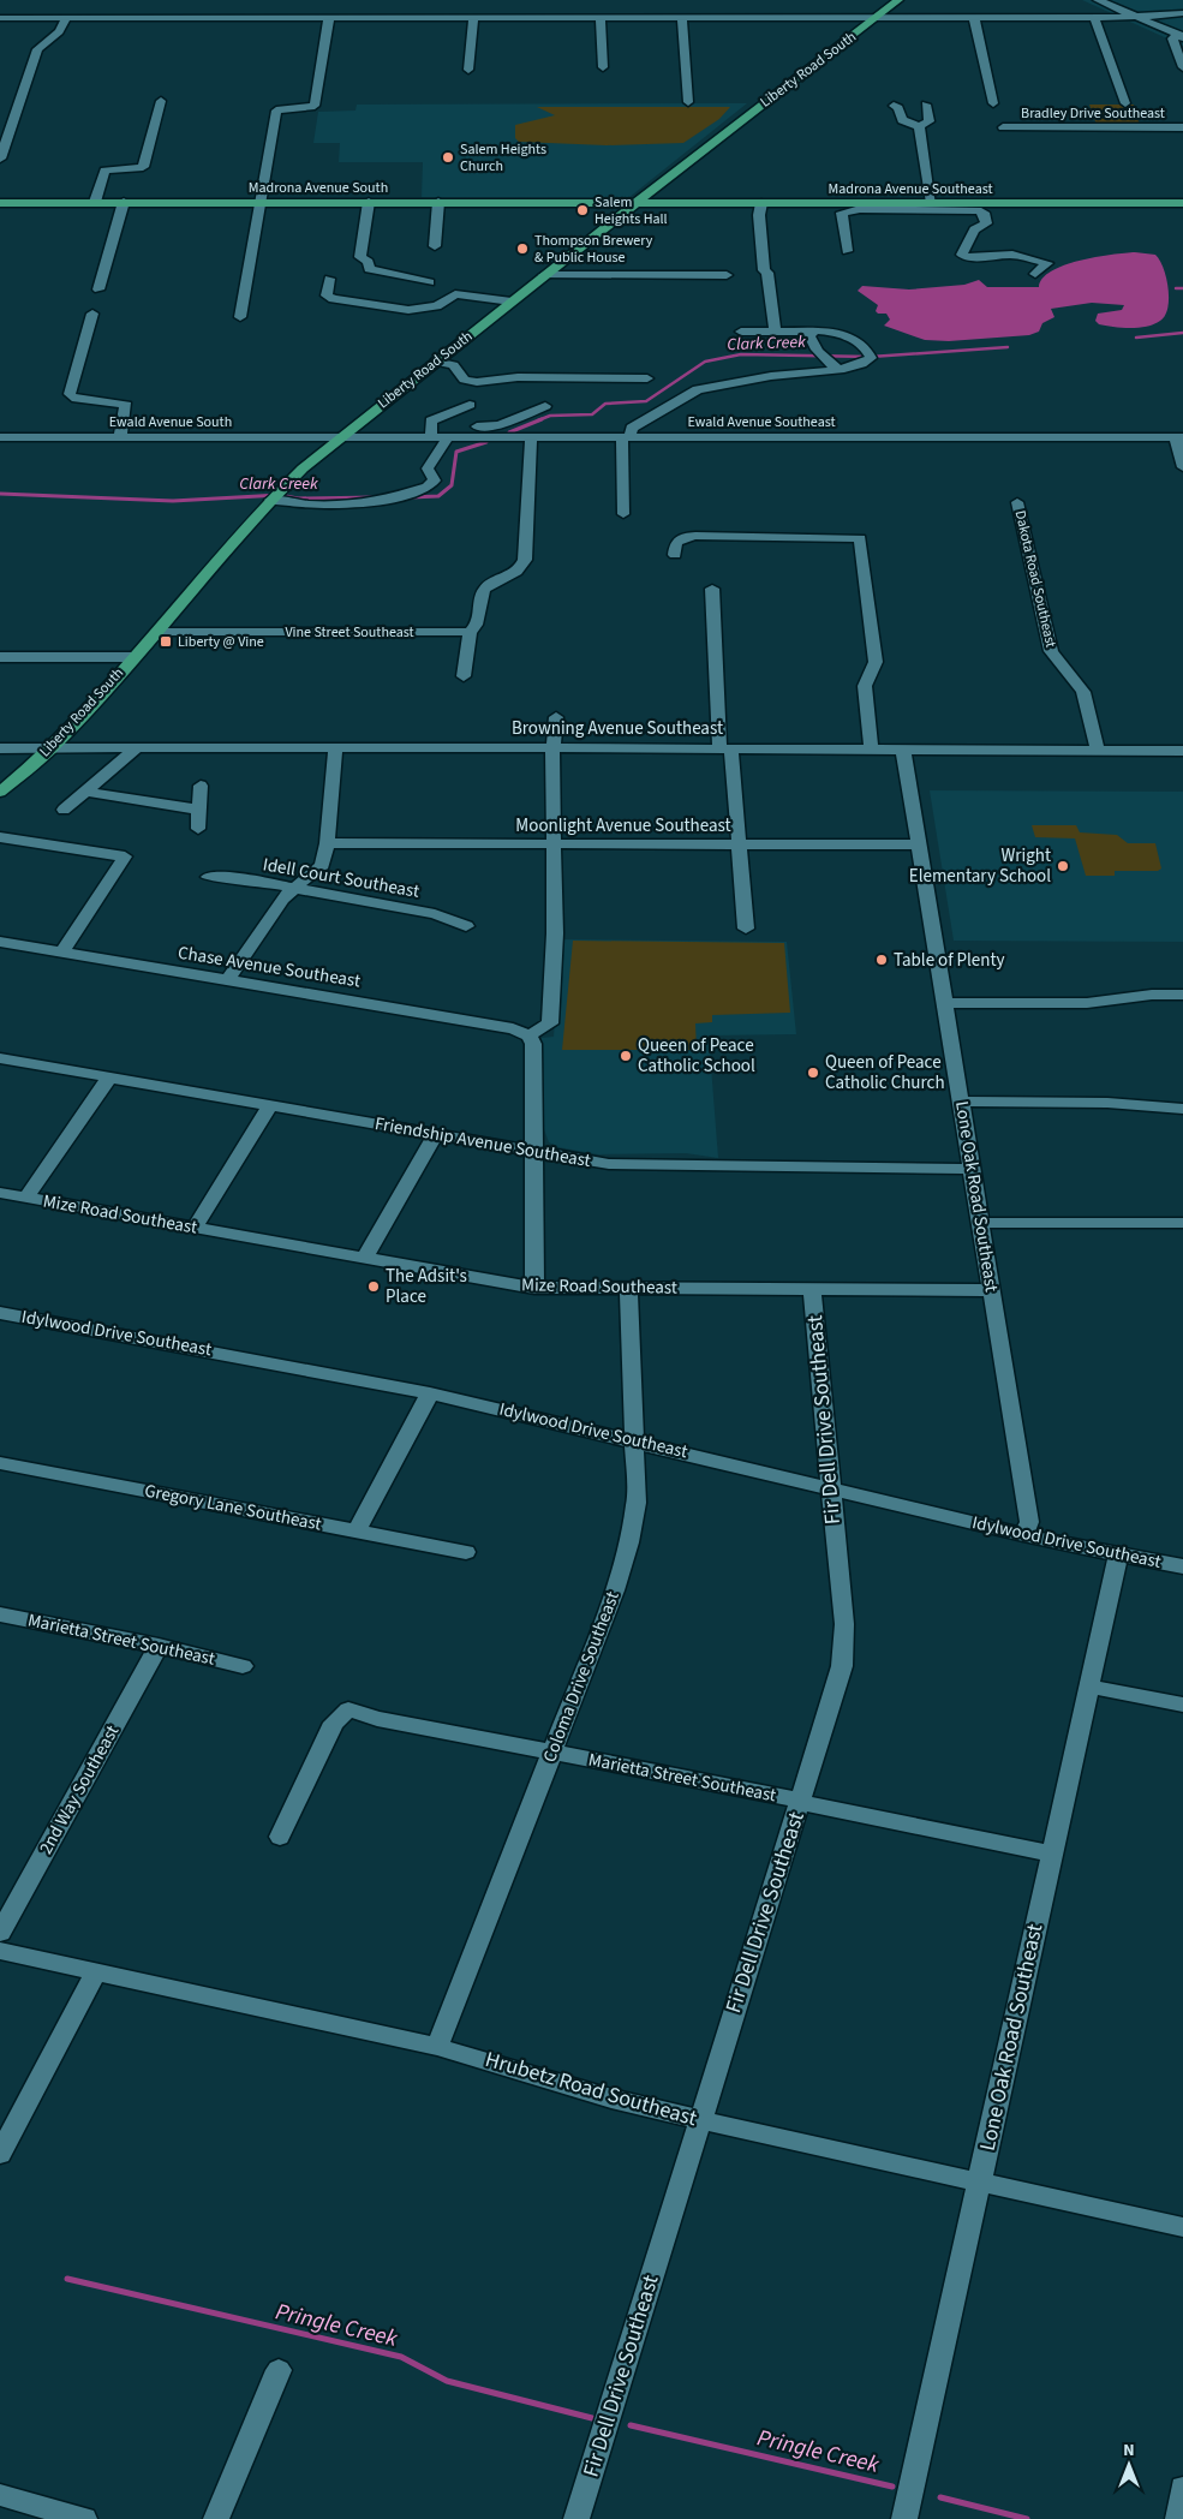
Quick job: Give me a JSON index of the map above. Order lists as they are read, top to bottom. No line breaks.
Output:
{"streets":{"main road":["Liberty Road South","Madrona Avenue South","Madrona Avenue Southeast"],"street":["Bradley Drive Southeast","Ewald Avenue South","Ewald Avenue Southeast","Dakota Road Southeast","Vine Street Southeast","Browning Avenue Southeast","Moonlight Avenue Southeast","Idell Court Southeast","Chase Avenue Southeast","Friendship Avenue Southeast","Lone Oak Road Southeast","Mize Road Southeast","Idylwood Drive Southeast","Fir Dell Drive Southeast","Gregory Lane Southeast","Marietta Street Southeast","Coloma Drive Southeast","2nd Way Southeast","Hrubetz Road Southeast"]},"crossings":[["Liberty Road South","Madrona Avenue South"],["Liberty Road South","Madrona Avenue Southeast"],["Liberty Road South","Ewald Avenue South"],["Liberty Road South","Ewald Avenue Southeast"],["Liberty Road South","Vine Street Southeast"],["Liberty Road South","Browning Avenue Southeast"],["Madrona Avenue South","Madrona Avenue Southeast"],["Ewald Avenue South","Ewald Avenue Southeast"],["Dakota Road Southeast","Browning Avenue Southeast"],["Browning Avenue Southeast","Lone Oak Road Southeast"],["Moonlight Avenue Southeast","Lone Oak Road Southeast"],["Friendship Avenue Southeast","Lone Oak Road Southeast"],["Lone Oak Road Southeast","Mize Road Southeast"],["Lone Oak Road Southeast","Idylwood Drive Southeast"],["Lone Oak Road Southeast","Marietta Street Southeast"],["Lone Oak Road Southeast","Hrubetz Road Southeast"],["Mize Road Southeast","Fir Dell Drive Southeast"],["Mize Road Southeast","Coloma Drive Southeast"],["Idylwood Drive Southeast","Fir Dell Drive Southeast"],["Idylwood Drive Southeast","Coloma Drive Southeast"],["Fir Dell Drive Southeast","Marietta Street Southeast"],["Fir Dell Drive Southeast","Hrubetz Road Southeast"],["Marietta Street Southeast","Coloma Drive Southeast"],["Marietta Street Southeast","2nd Way Southeast"],["Coloma Drive Southeast","Hrubetz Road Southeast"]],"water":["Clark Creek","Pringle Creek"],"places":{"other":["Salem Heights Church","Salem Heights Hall","Thompson Brewery & Public House","Wright Elementary School","Table of Plenty","Queen of Peace Catholic School","Queen of Peace Catholic Church","The Adsit's Place"],"transit":["Liberty @ Vine"]},"north":"top"}
